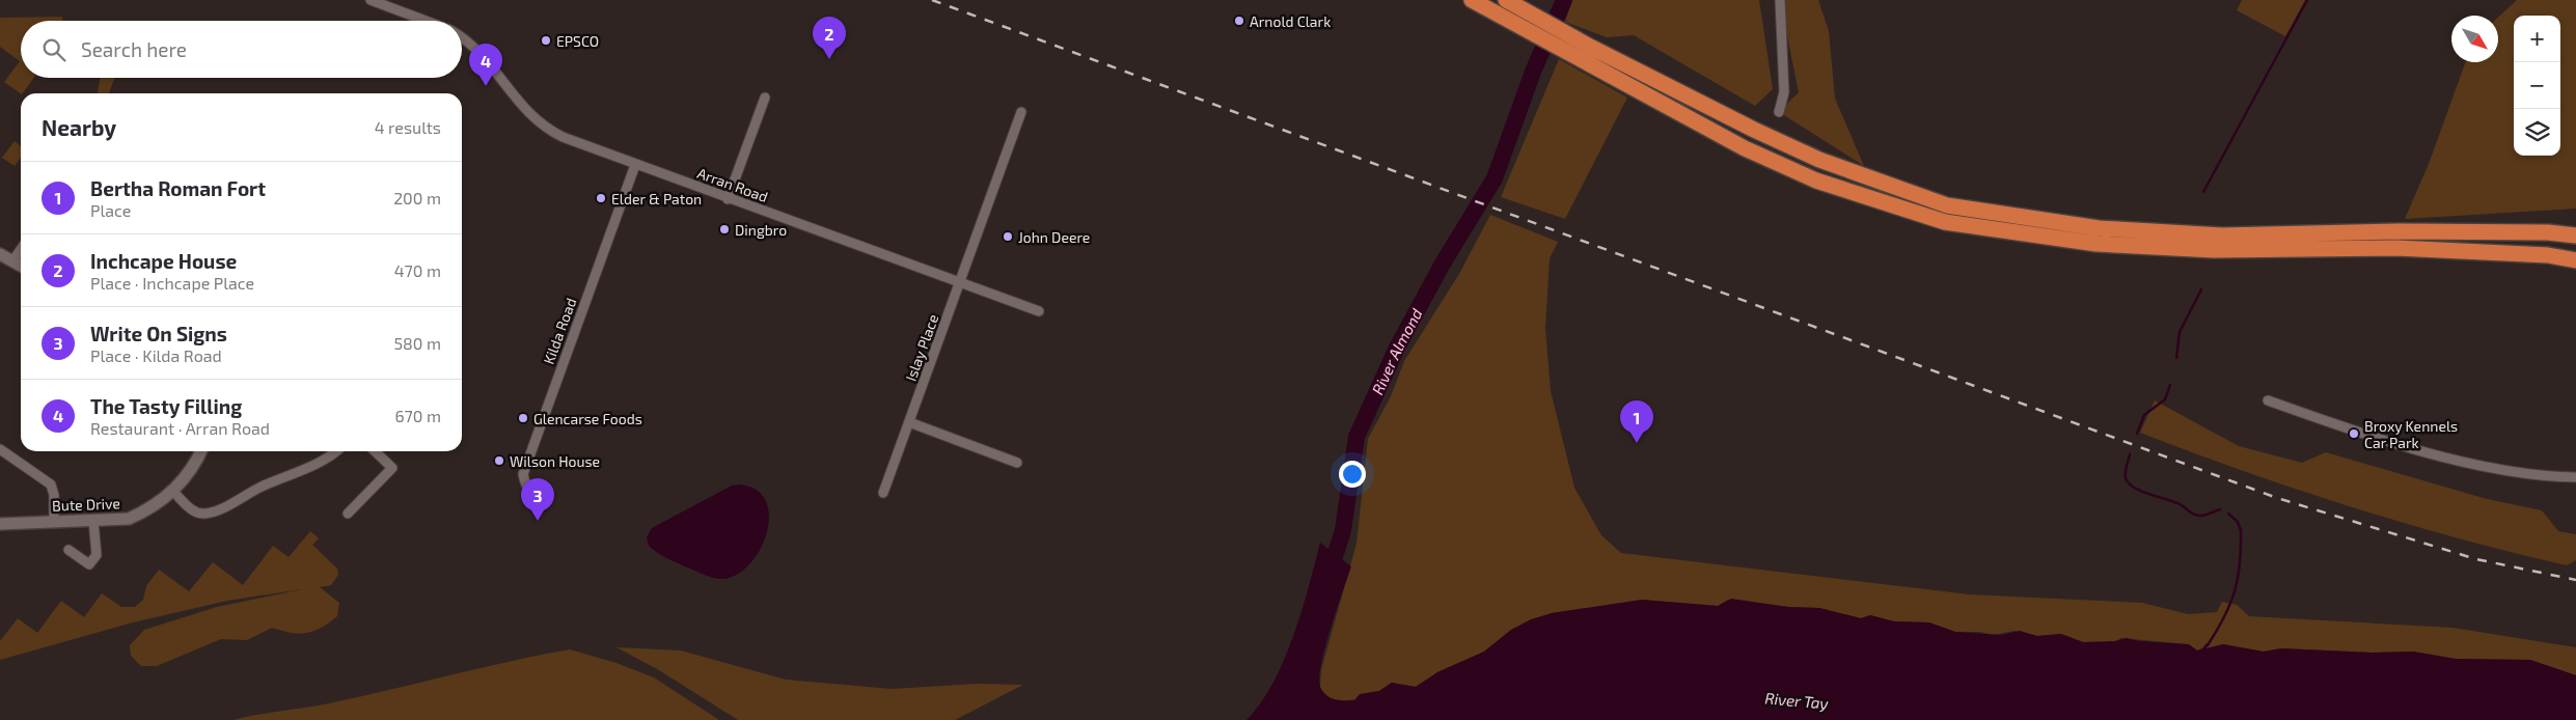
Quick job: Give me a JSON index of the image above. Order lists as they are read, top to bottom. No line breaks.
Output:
{"streets":{"street":["Arran Road","Kilda Road","Islay Place","Bute Drive"]},"crossings":[["Arran Road","Kilda Road"],["Arran Road","Islay Place"]],"water":["River Almond","River Tay"],"places":["Arnold Clark","EPSCO","Elder & Paton","Dingbro","John Deere","Glencarse Foods","Broxy Kennels Car Park","Wilson House"],"north":"bottom right","page":{"map_buttons":["+","−"],"pins":["2","4","1","3"],"search":"Search here","heading":["Nearby","4 results"],"list":[{"mark":"1","name":"Bertha Roman Fort","note":"Place","value":"200 m"},{"mark":"2","name":"Inchcape House","note":"Place · Inchcape Place","value":"470 m"},{"mark":"3","name":"Write On Signs","note":"Place · Kilda Road","value":"580 m"},{"mark":"4","name":"The Tasty Filling","note":"Restaurant · Arran Road","value":"670 m"}]}}
